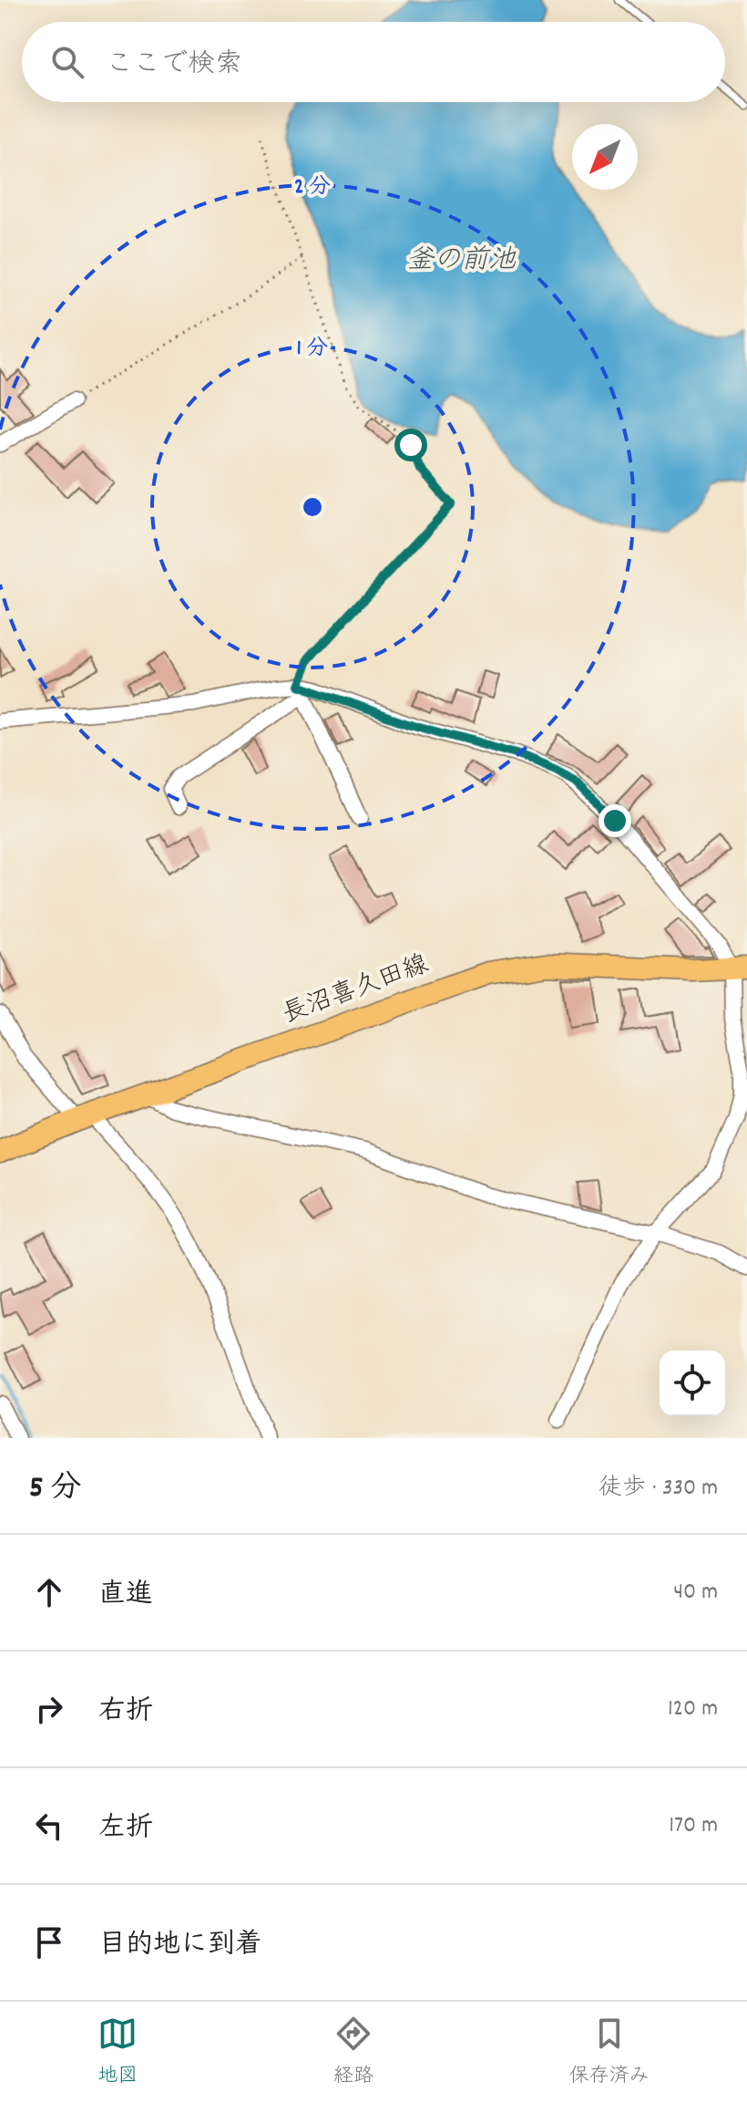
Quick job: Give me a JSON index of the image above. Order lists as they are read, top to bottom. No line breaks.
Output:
{"streets":{"main road":["長沼喜久田線"]},"water":["釜の前池"],"north":"bottom left","page":{"search":"ここで検索","heading":["5 分","徒歩 · 330 m"],"list":[["直進","40 m"],["右折","120 m"],["左折","170 m"],"目的地に到着"],"nav":["地図","経路","保存済み"]},"rings":["2 分","1 分"]}
